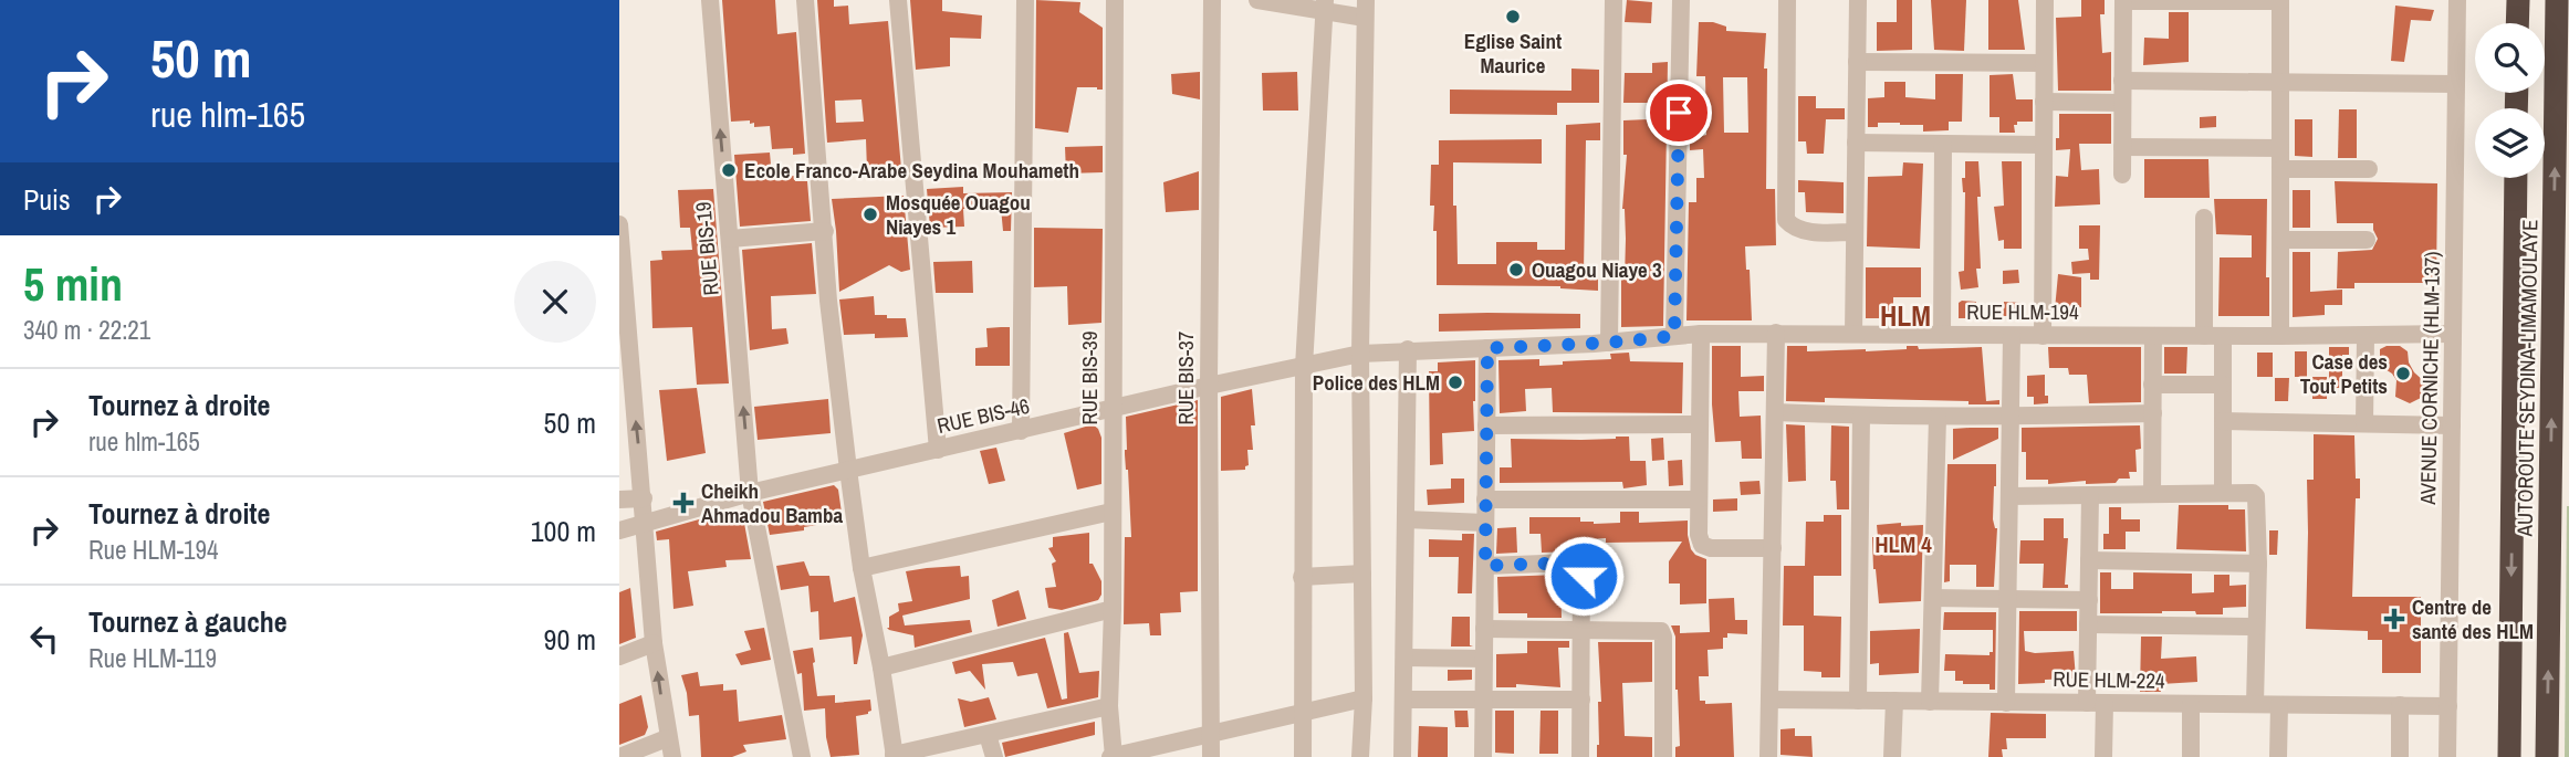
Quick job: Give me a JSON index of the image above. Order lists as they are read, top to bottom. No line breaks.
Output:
{"streets":{"highway":["AUTOROUTE SEYDINA-LIMAMOULAYE"],"street":["RUE BIS-19","RUE HLM-194","RUE BIS-39","RUE BIS-37","AVENUE CORNICHE (HLM-137)","RUE BIS-46","RUE HLM-224"]},"crossings":[["RUE BIS-19","RUE BIS-46"],["RUE HLM-194","AVENUE CORNICHE (HLM-137)"],["RUE HLM-194","RUE BIS-46"],["RUE BIS-39","RUE BIS-46"],["RUE BIS-37","RUE BIS-46"],["AVENUE CORNICHE (HLM-137)","RUE HLM-224"]],"districts":["HLM","HLM 4"],"places":{"other":["Eglise Saint Maurice","Ecole Franco-Arabe Seydina Mouhameth","Mosquée Ouagou Niayes 1","Ouagou Niaye 3","Case des Tout Petits","Police des HLM"],"health":["Cheikh Ahmadou Bamba","Centre de santé des HLM"]},"page":{"turn":["50 m","rue hlm-165"],"then":"Puis","heading":["5 min","340 m · 22:21"],"list":[{"name":"Tournez à droite","note":"rue hlm-165","value":"50 m"},{"name":"Tournez à droite","note":"Rue HLM-194","value":"100 m"},{"name":"Tournez à gauche","note":"Rue HLM-119","value":"90 m"}]}}
